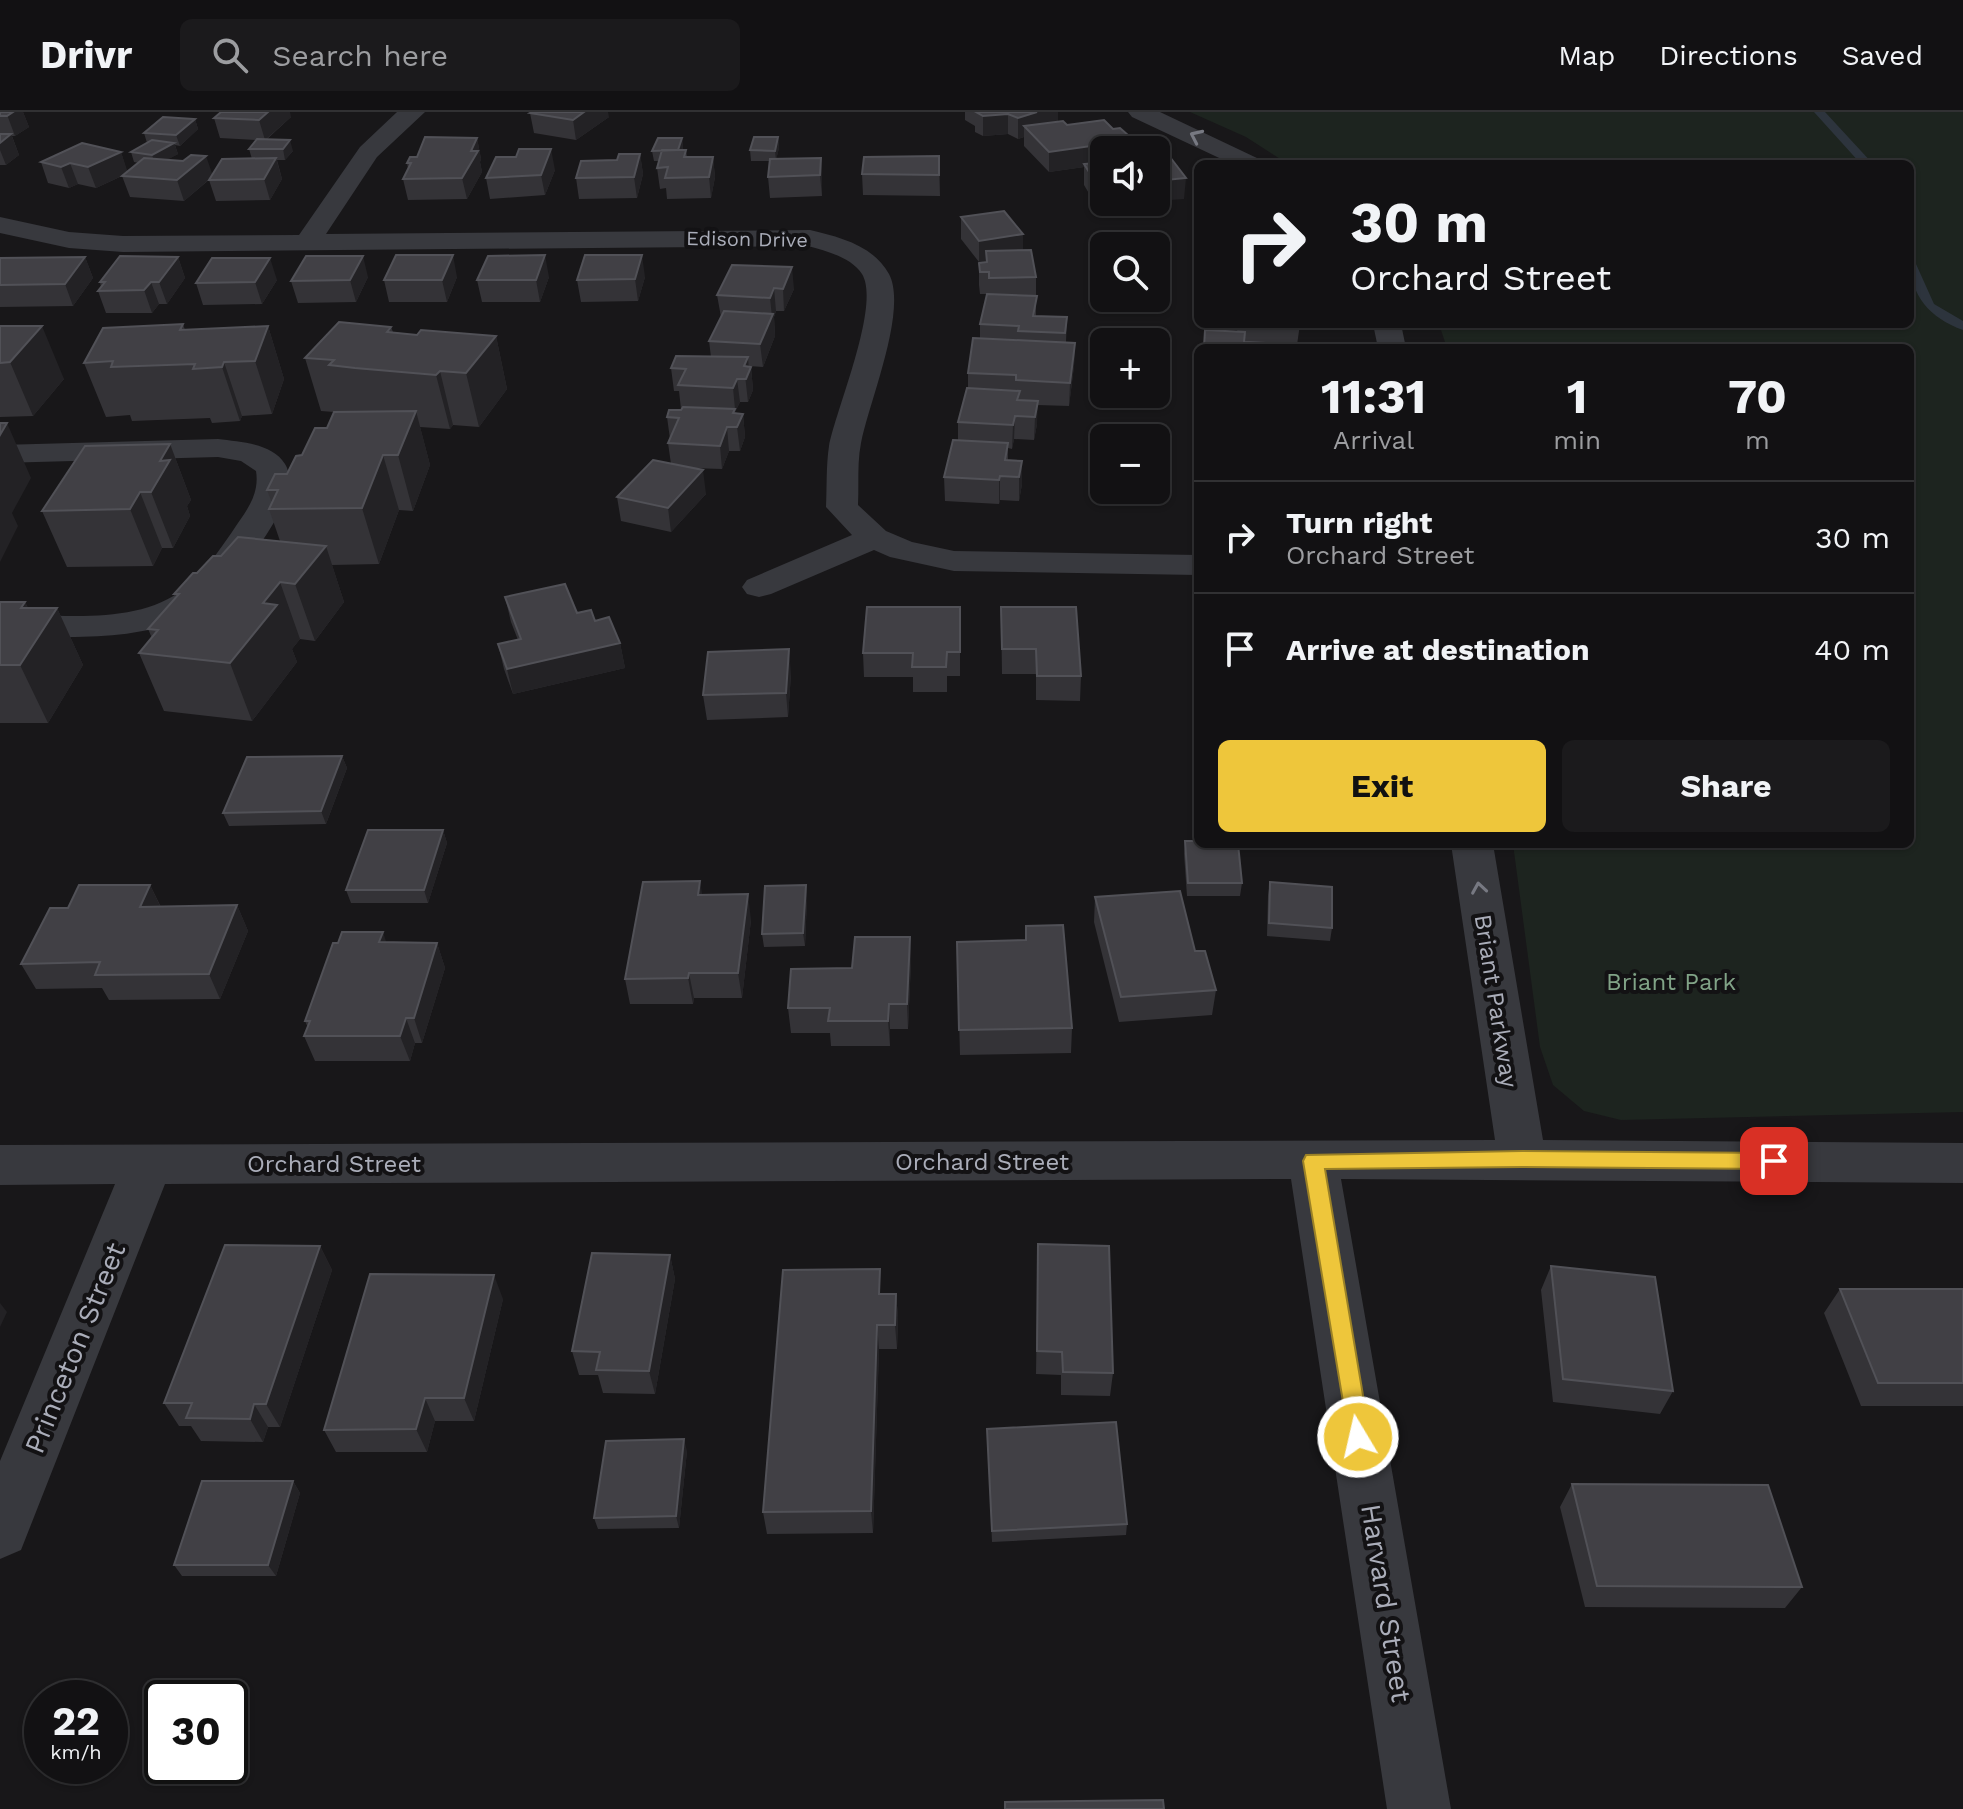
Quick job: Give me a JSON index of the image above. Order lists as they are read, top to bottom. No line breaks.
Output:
{"streets":{"street":["Edison Drive","Briant Parkway","Orchard Street","Princeton Street","Harvard Street"]},"crossings":[["Briant Parkway","Orchard Street"],["Orchard Street","Princeton Street"],["Orchard Street","Harvard Street"]],"one_way":["Briant Parkway"],"parks":["Briant Park"],"page":{"header":"Drivr","search":"Search here","nav":["Map","Directions","Saved"],"map_buttons":["+","−"],"turn":["30 m","Orchard Street"],"eta":["11:31","Arrival","1","min","70","m"],"list":[{"name":"Turn right","note":"Orchard Street","value":"30 m"},{"name":"Arrive at destination","value":"40 m"}],"buttons":["Exit","Share"],"speed":"22 km/h","limit":"30"}}
